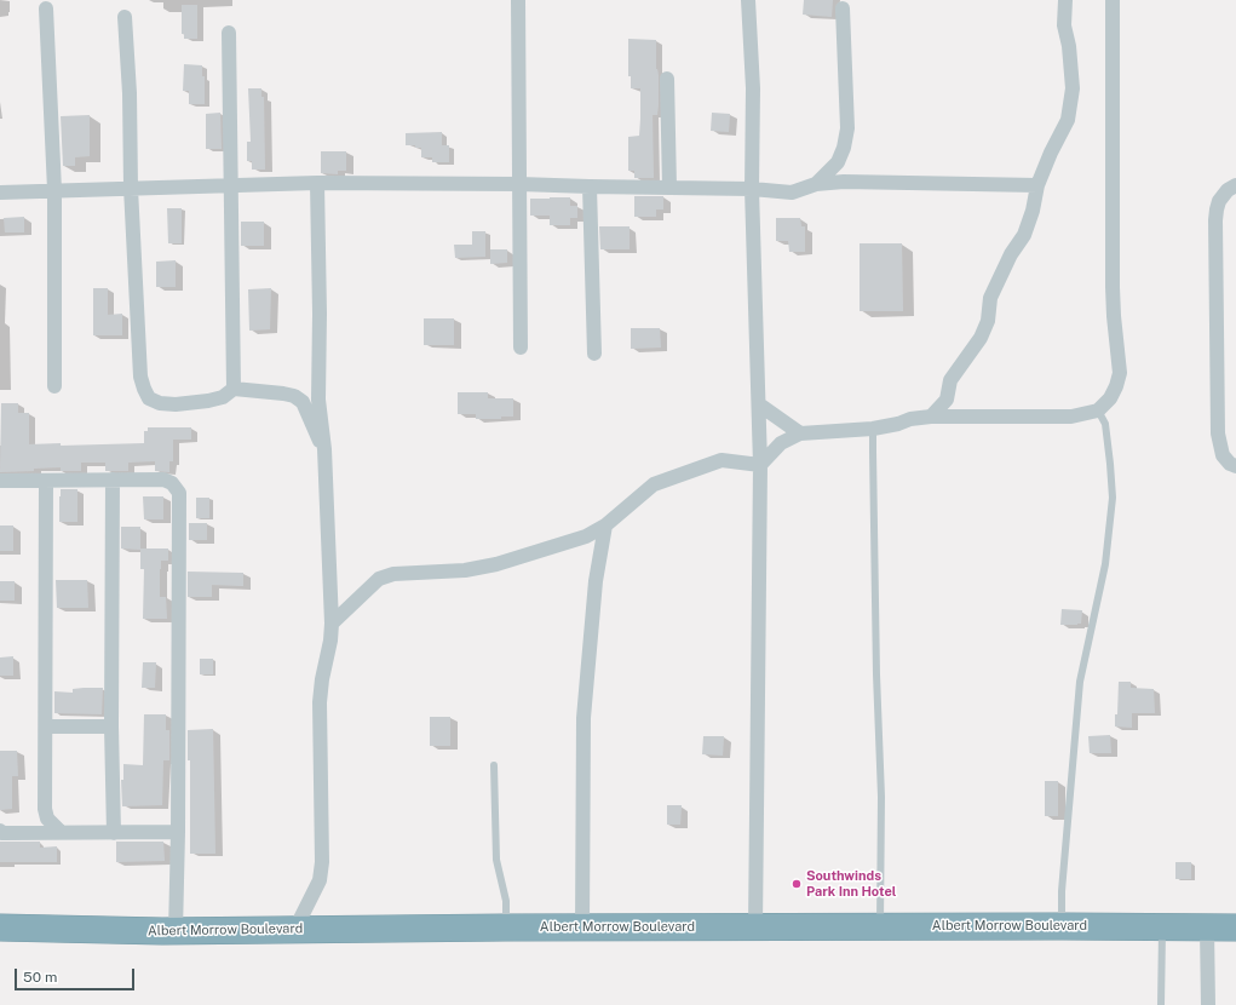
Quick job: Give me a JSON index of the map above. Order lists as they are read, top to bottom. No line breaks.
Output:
{"streets":{"highway":["Albert Morrow Boulevard"]},"places":["Southwinds Park Inn Hotel"],"scale_bar":"50 m"}
